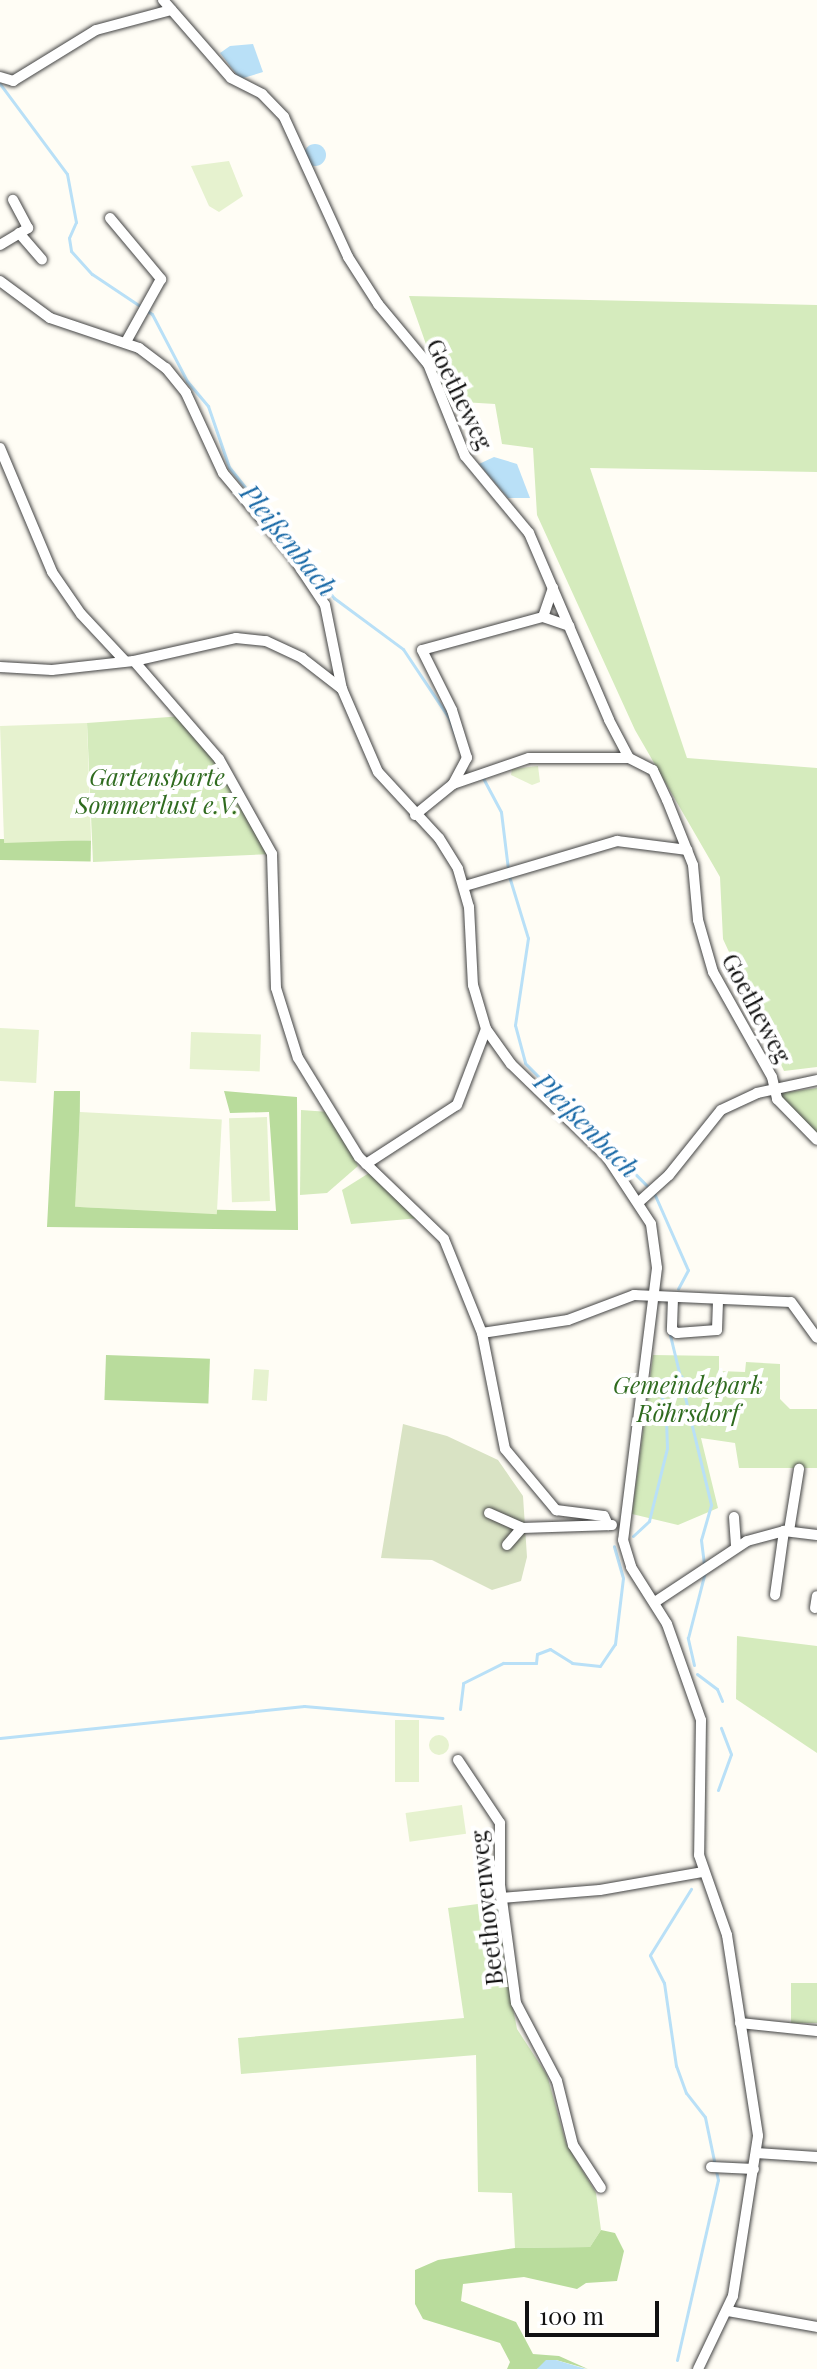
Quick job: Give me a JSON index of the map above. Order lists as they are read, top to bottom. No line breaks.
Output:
{"streets":{"street":["Goetheweg","Beethovenweg"]},"water":["Pleißenbach"],"parks":["Gartensparte Sommerlust e.V.","Gemeindepark Röhrsdorf"],"scale_bar":"100 m"}
